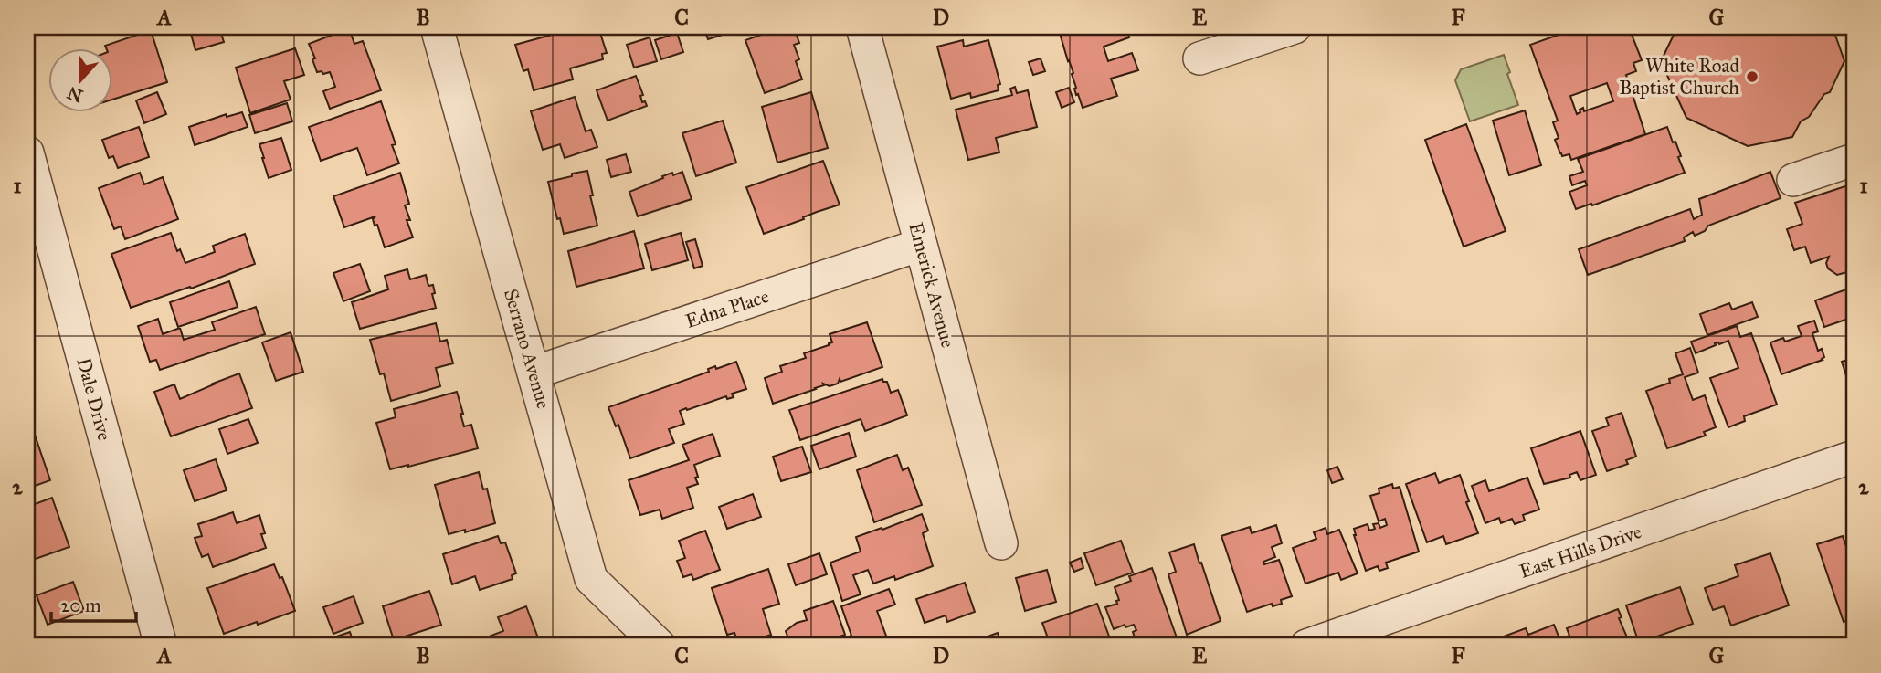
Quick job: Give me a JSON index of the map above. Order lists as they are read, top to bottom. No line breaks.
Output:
{"streets":{"street":["Emerick Avenue","Edna Place","Serrano Avenue","Dale Drive","East Hills Drive"]},"crossings":[["Emerick Avenue","Edna Place"],["Edna Place","Serrano Avenue"]],"places":["White Road Baptist Church"],"scale_bar":"20 m","north":"bottom","grid":{"columns":["A","B","C","D","E","F","G"],"rows":["1","2"]}}
